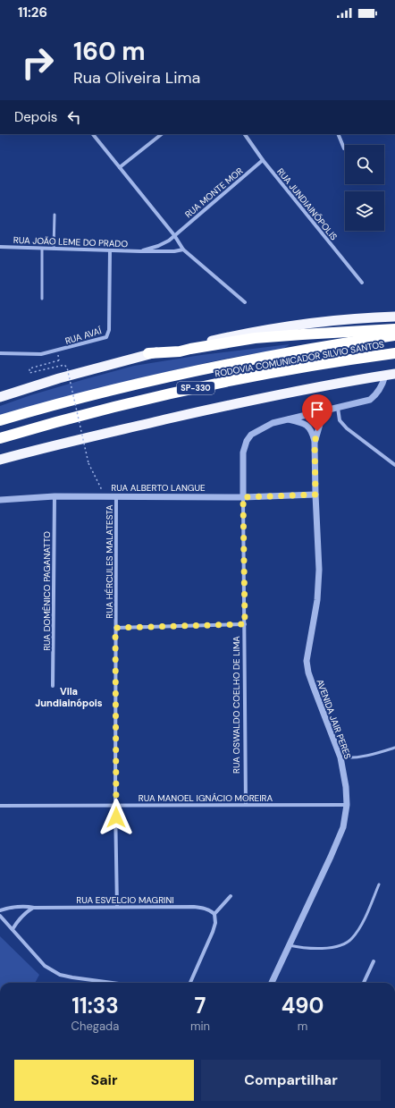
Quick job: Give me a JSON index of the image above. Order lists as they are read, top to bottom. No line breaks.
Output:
{"streets":{"highway":["RODOVIA COMUNICADOR SILVIO SANTOS","SP-330"],"street":["RUA MONTE MOR","RUA JUNDIAINÓPOLIS","RUA JOÃO LEME DO PRADO","RUA AVAÍ","RUA ALBERTO LANGUE","RUA HÉRCULES MALATESTA","RUA DOMÊNICO PAGANATTO","RUA OSWALDO COELHO DE LIMA","AVENIDA JAIR PERES","RUA MANOEL IGNÁCIO MOREIRA","RUA ESVELCIO MAGRINI"]},"crossings":[["RUA MONTE MOR","RUA JUNDIAINÓPOLIS"],["RUA MONTE MOR","RUA JOÃO LEME DO PRADO"],["RUA JOÃO LEME DO PRADO","RUA AVAÍ"],["RUA ALBERTO LANGUE","RUA HÉRCULES MALATESTA"],["RUA ALBERTO LANGUE","RUA DOMÊNICO PAGANATTO"],["RUA ALBERTO LANGUE","RUA OSWALDO COELHO DE LIMA"],["RUA ALBERTO LANGUE","AVENIDA JAIR PERES"],["RUA HÉRCULES MALATESTA","RUA MANOEL IGNÁCIO MOREIRA"],["RUA HÉRCULES MALATESTA","RUA ESVELCIO MAGRINI"],["RUA OSWALDO COELHO DE LIMA","AVENIDA JAIR PERES"],["RUA OSWALDO COELHO DE LIMA","RUA MANOEL IGNÁCIO MOREIRA"],["AVENIDA JAIR PERES","RUA MANOEL IGNÁCIO MOREIRA"]],"districts":["Vila Jundiainópois"],"page":{"status":"11:26","turn":["160 m","Rua Oliveira Lima"],"then":"Depois","eta":["11:33","Chegada","7","min","490","m"],"buttons":["Sair","Compartilhar"]}}
